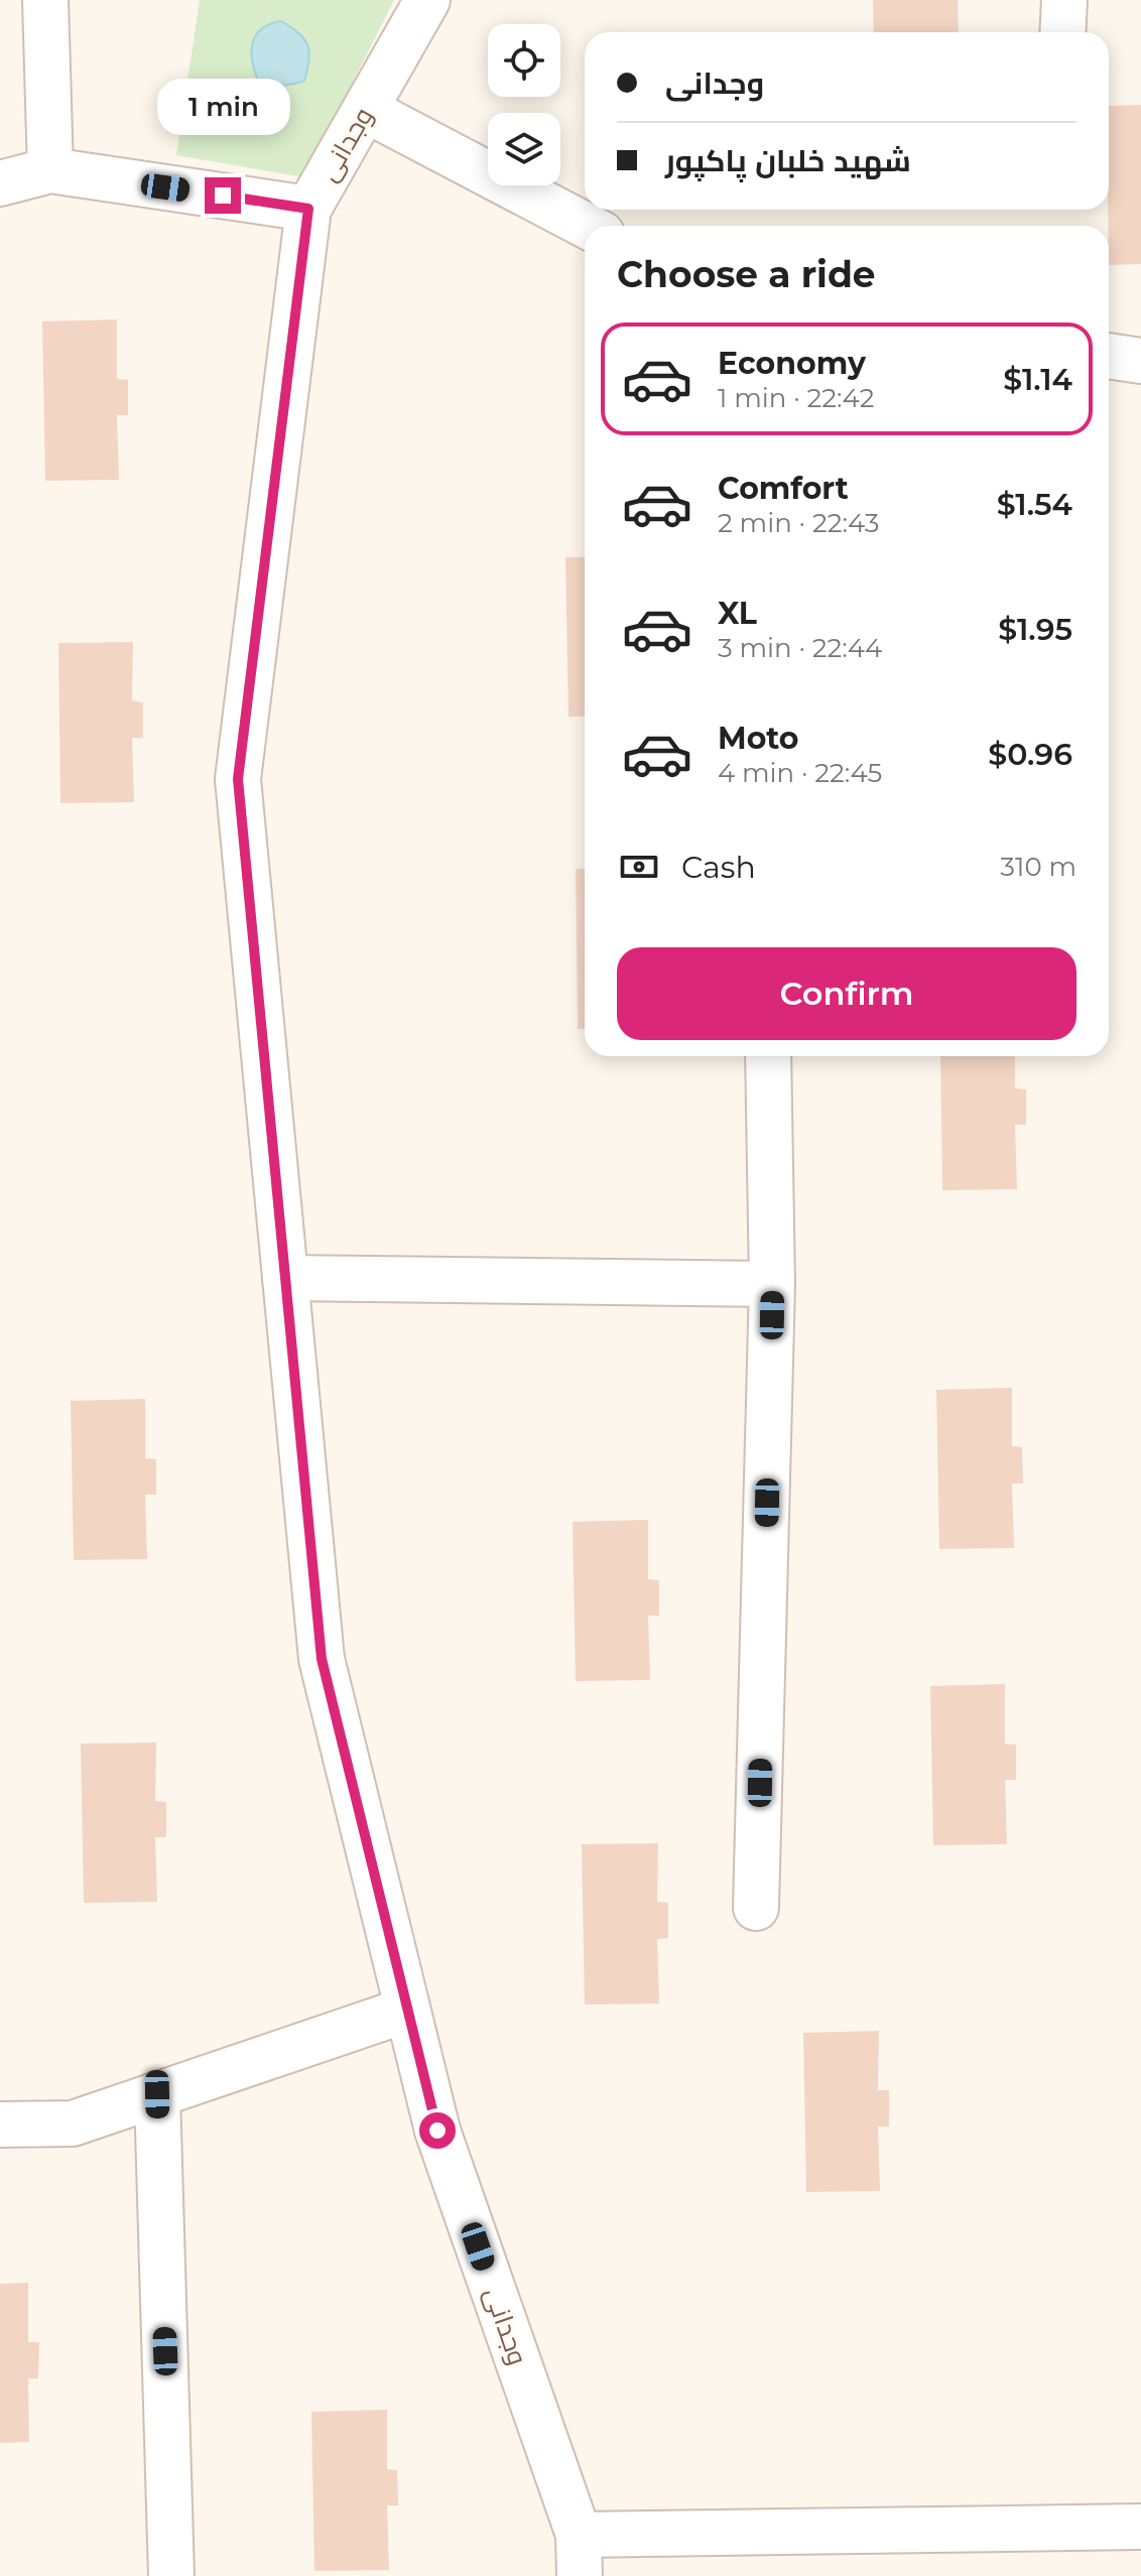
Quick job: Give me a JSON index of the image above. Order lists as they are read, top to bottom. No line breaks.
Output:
{"streets":{"street":["وجدانی"]},"page":{"banner":["وجدانی","شهید خلبان پاکپور"],"bubble":"1 min","heading":"Choose a ride","list":[{"name":"Economy","note":"1 min · 22:42","value":"$1.14"},{"name":"Comfort","note":"2 min · 22:43","value":"$1.54"},{"name":"XL","note":"3 min · 22:44","value":"$1.95"},{"name":"Moto","note":"4 min · 22:45","value":"$0.96"}],"pay":["Cash","310 m"],"buttons":"Confirm"}}
